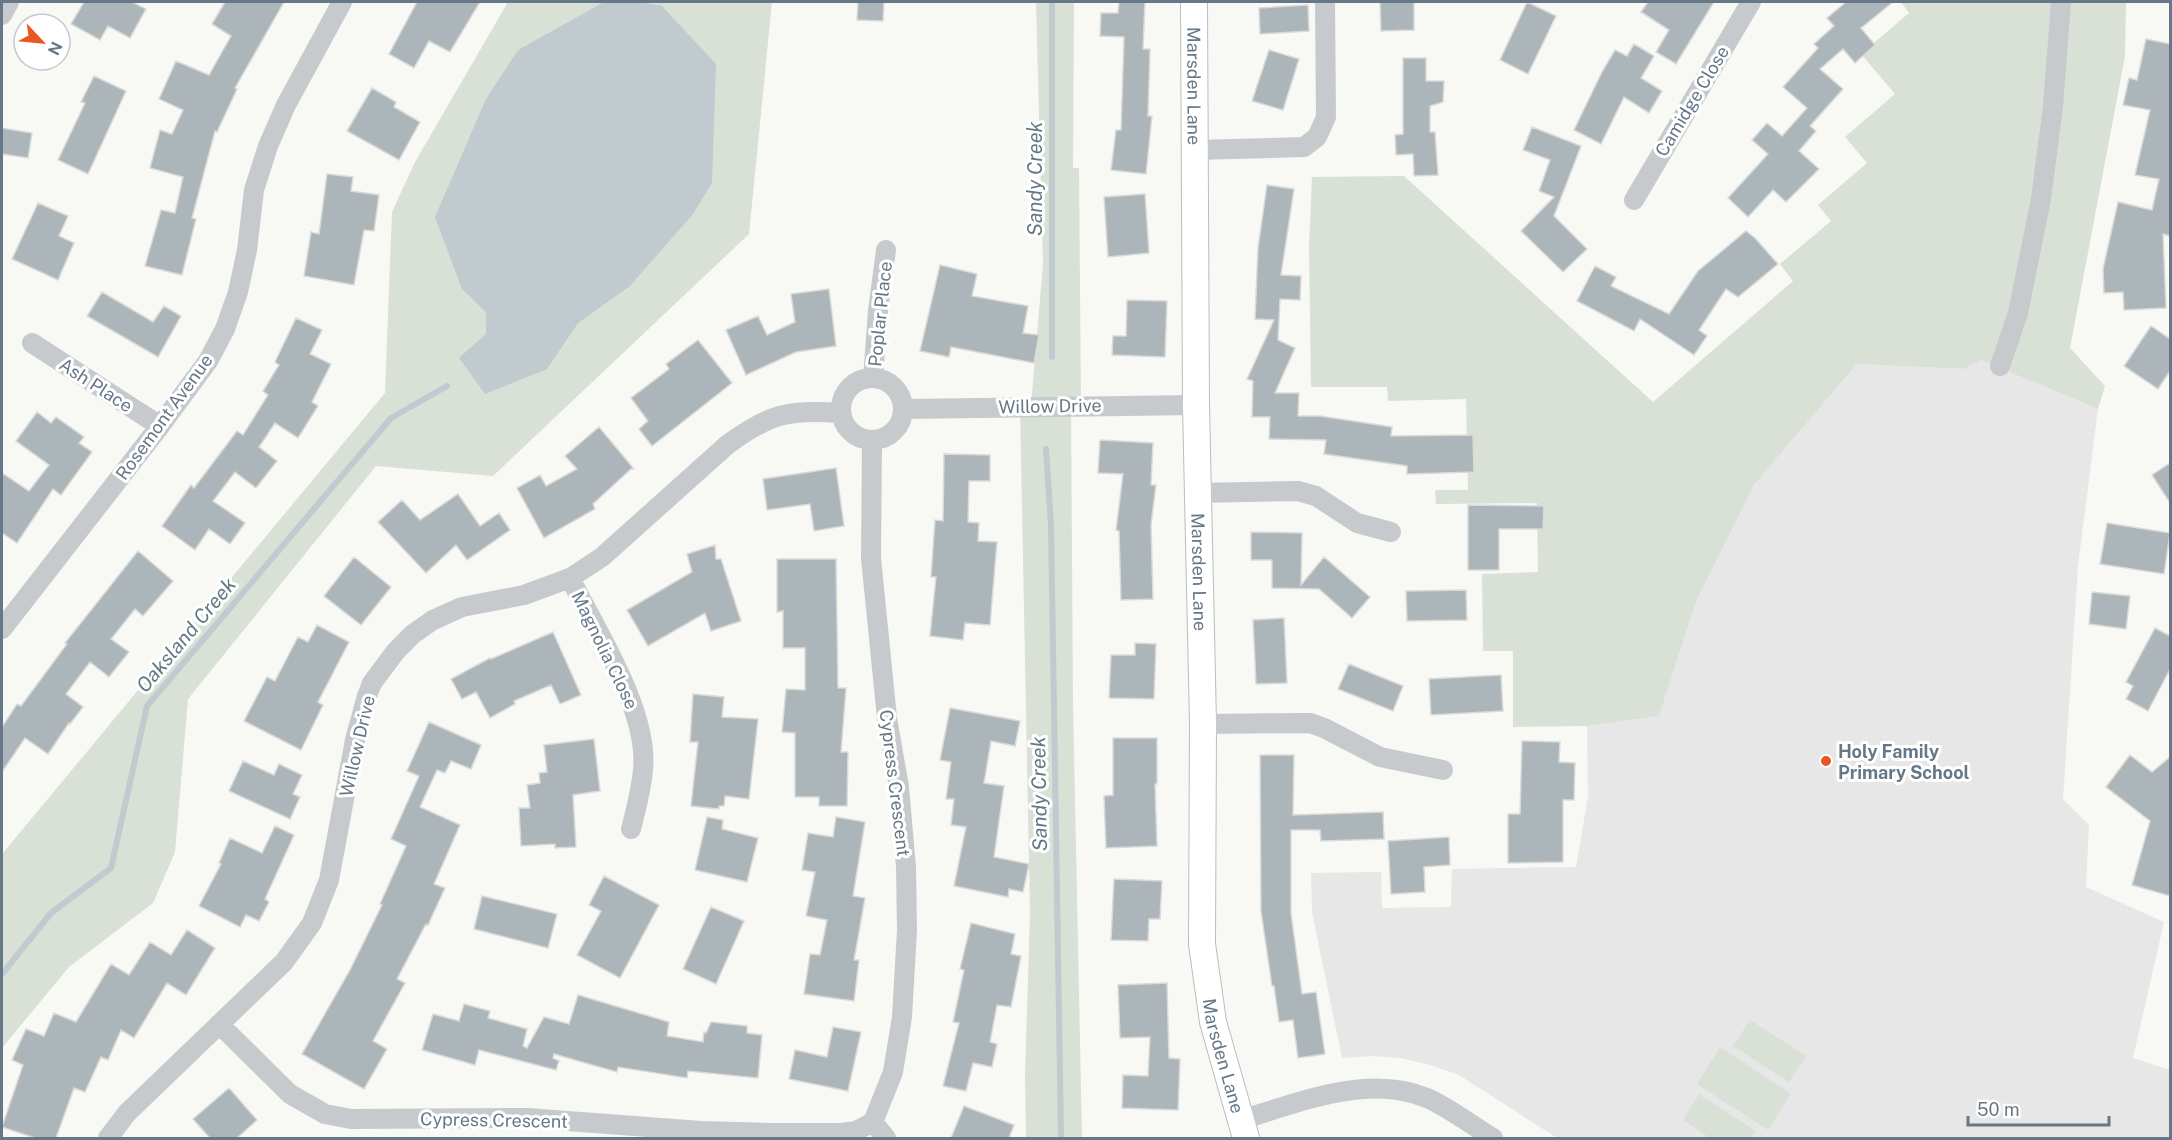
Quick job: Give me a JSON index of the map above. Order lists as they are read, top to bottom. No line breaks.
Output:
{"streets":{"main road":["Marsden Lane"],"street":["Camidge Close","Poplar Place","Ash Place","Willow Drive","Rosemont Avenue","Magnolia Close","Cypress Crescent"]},"crossings":[["Marsden Lane","Willow Drive"],["Poplar Place","Willow Drive"],["Poplar Place","Cypress Crescent"],["Ash Place","Rosemont Avenue"],["Willow Drive","Magnolia Close"],["Willow Drive","Cypress Crescent"]],"water":["Sandy Creek","Oaksland Creek"],"places":["Holy Family Primary School"],"scale_bar":"50 m","north":"bottom right"}
